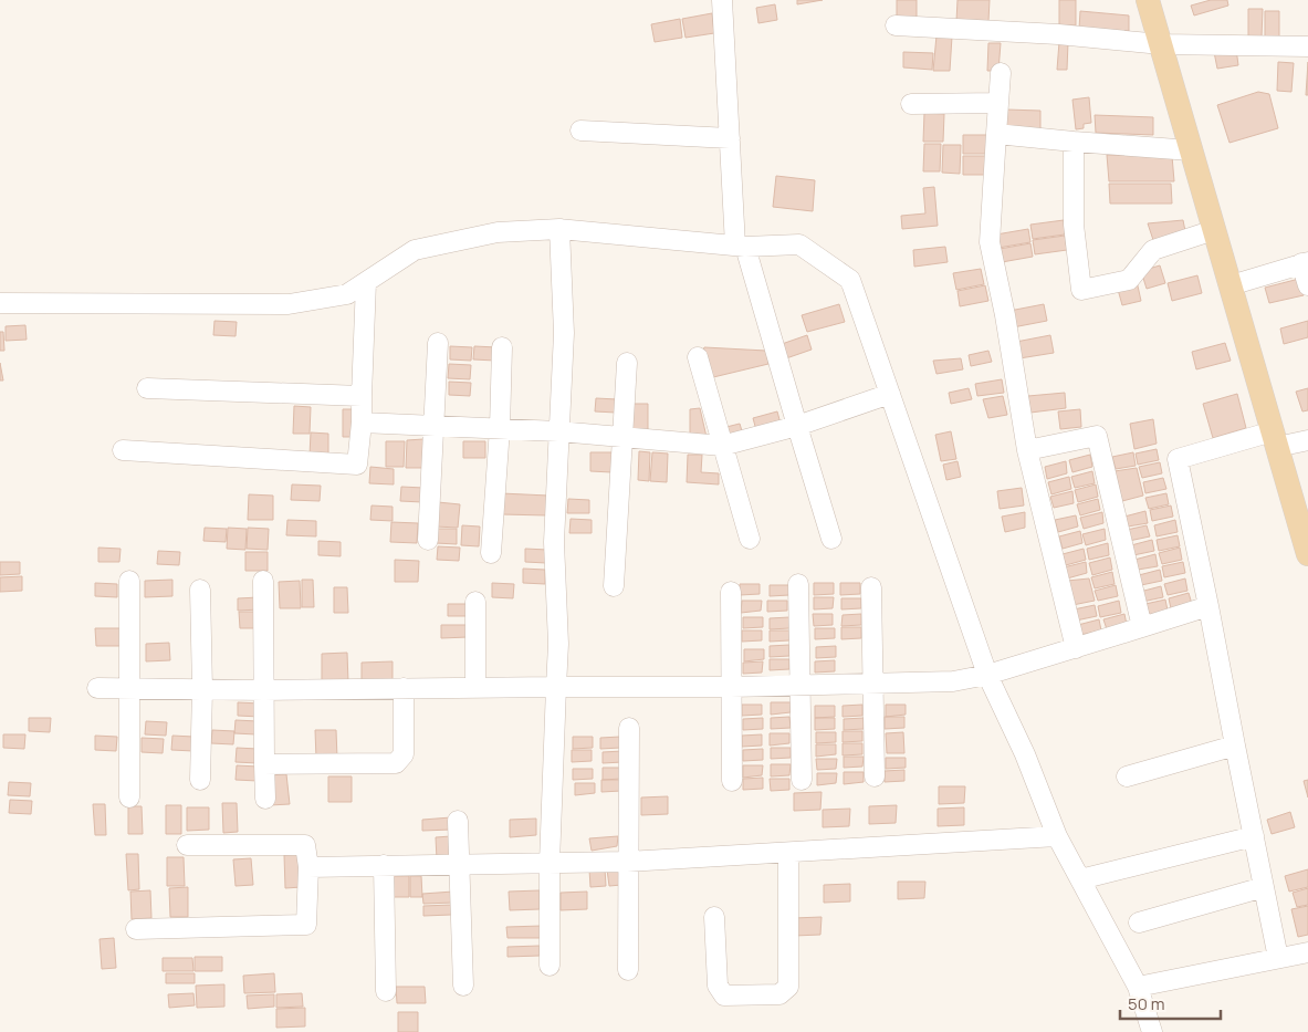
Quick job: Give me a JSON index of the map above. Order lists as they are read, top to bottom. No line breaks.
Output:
{"scale_bar":"50 m"}
